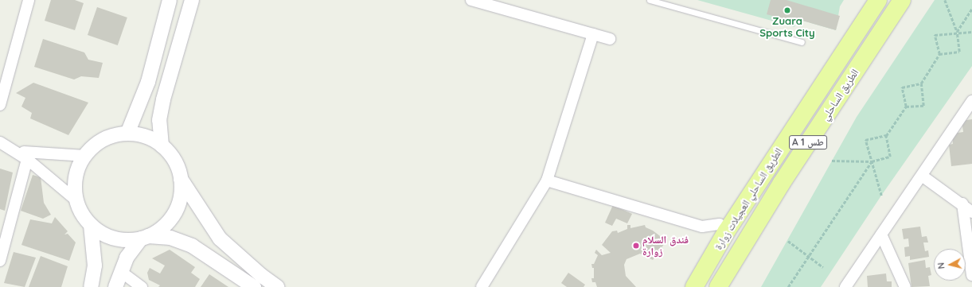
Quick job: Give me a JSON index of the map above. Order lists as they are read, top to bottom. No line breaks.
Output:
{"streets":{"highway":["الطريق الساحلي","A 1 طس","الطريق الساحلي العجيلات زوارة"]},"places":["Zuara Sports City","فندق السلام زوارة"],"north":"left"}
